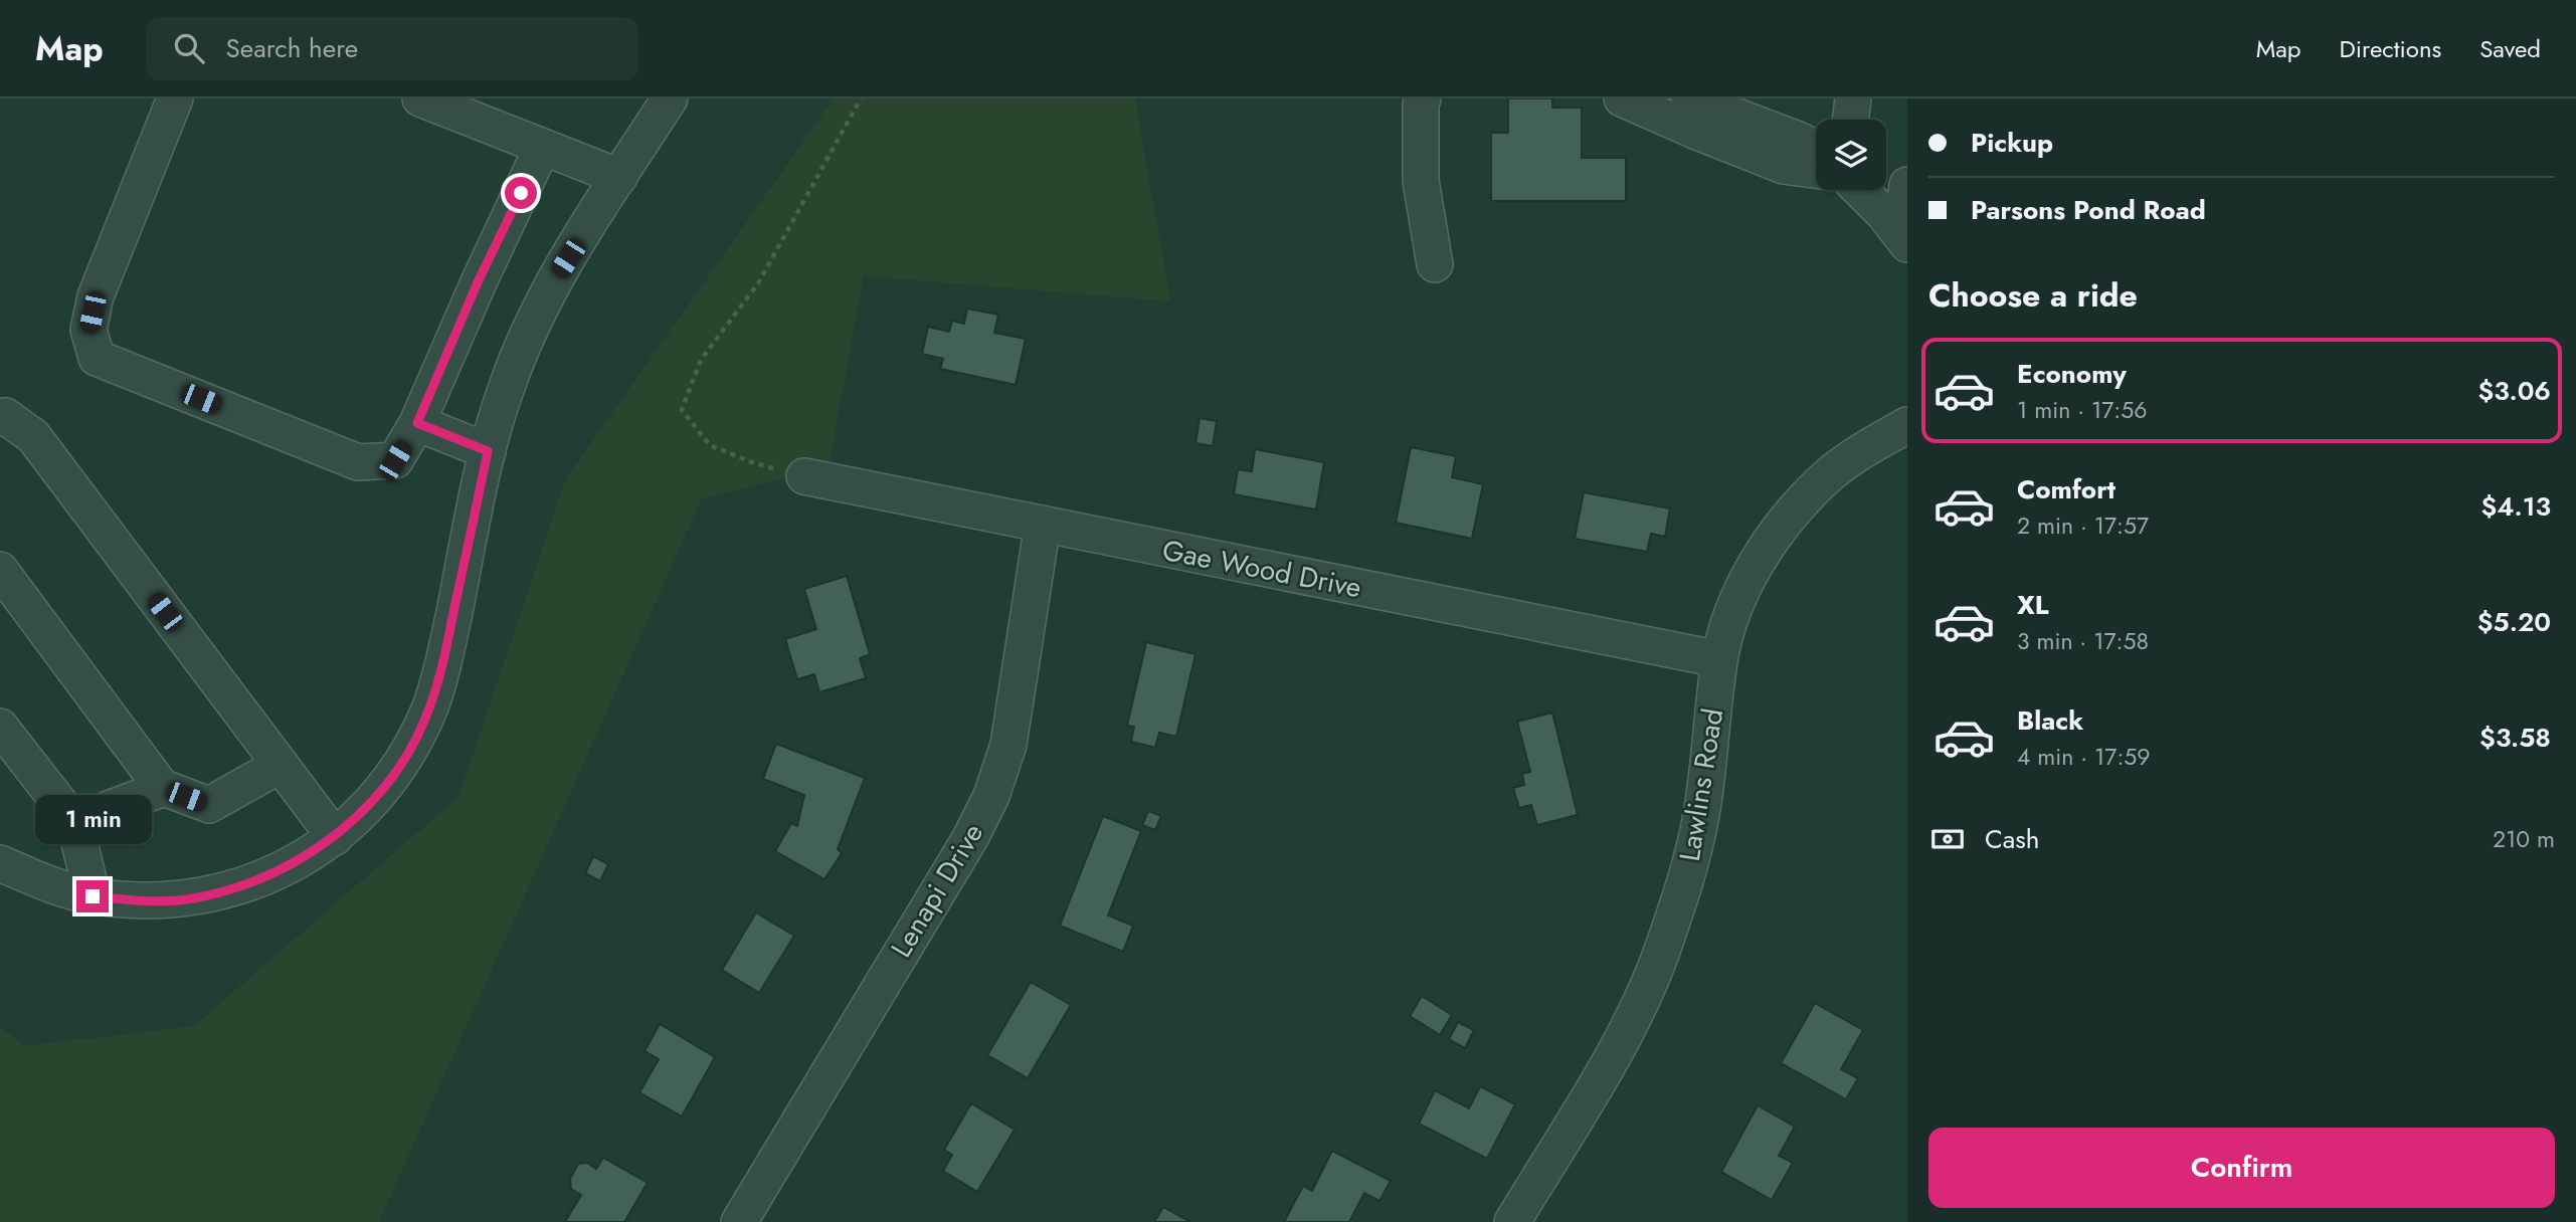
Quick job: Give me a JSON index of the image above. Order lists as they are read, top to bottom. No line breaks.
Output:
{"streets":{"street":["Gae Wood Drive","Lawlins Road","Lenapi Drive"]},"crossings":[["Gae Wood Drive","Lawlins Road"],["Gae Wood Drive","Lenapi Drive"]],"page":{"header":"Map","search":"Search here","nav":["Map","Directions","Saved"],"banner":["Pickup","Parsons Pond Road"],"heading":"Choose a ride","list":[{"name":"Economy","note":"1 min · 17:56","value":"$3.06"},{"name":"Comfort","note":"2 min · 17:57","value":"$4.13"},{"name":"XL","note":"3 min · 17:58","value":"$5.20"},{"name":"Black","note":"4 min · 17:59","value":"$3.58"}],"bubble":"1 min","pay":["Cash","210 m"],"buttons":"Confirm"}}
